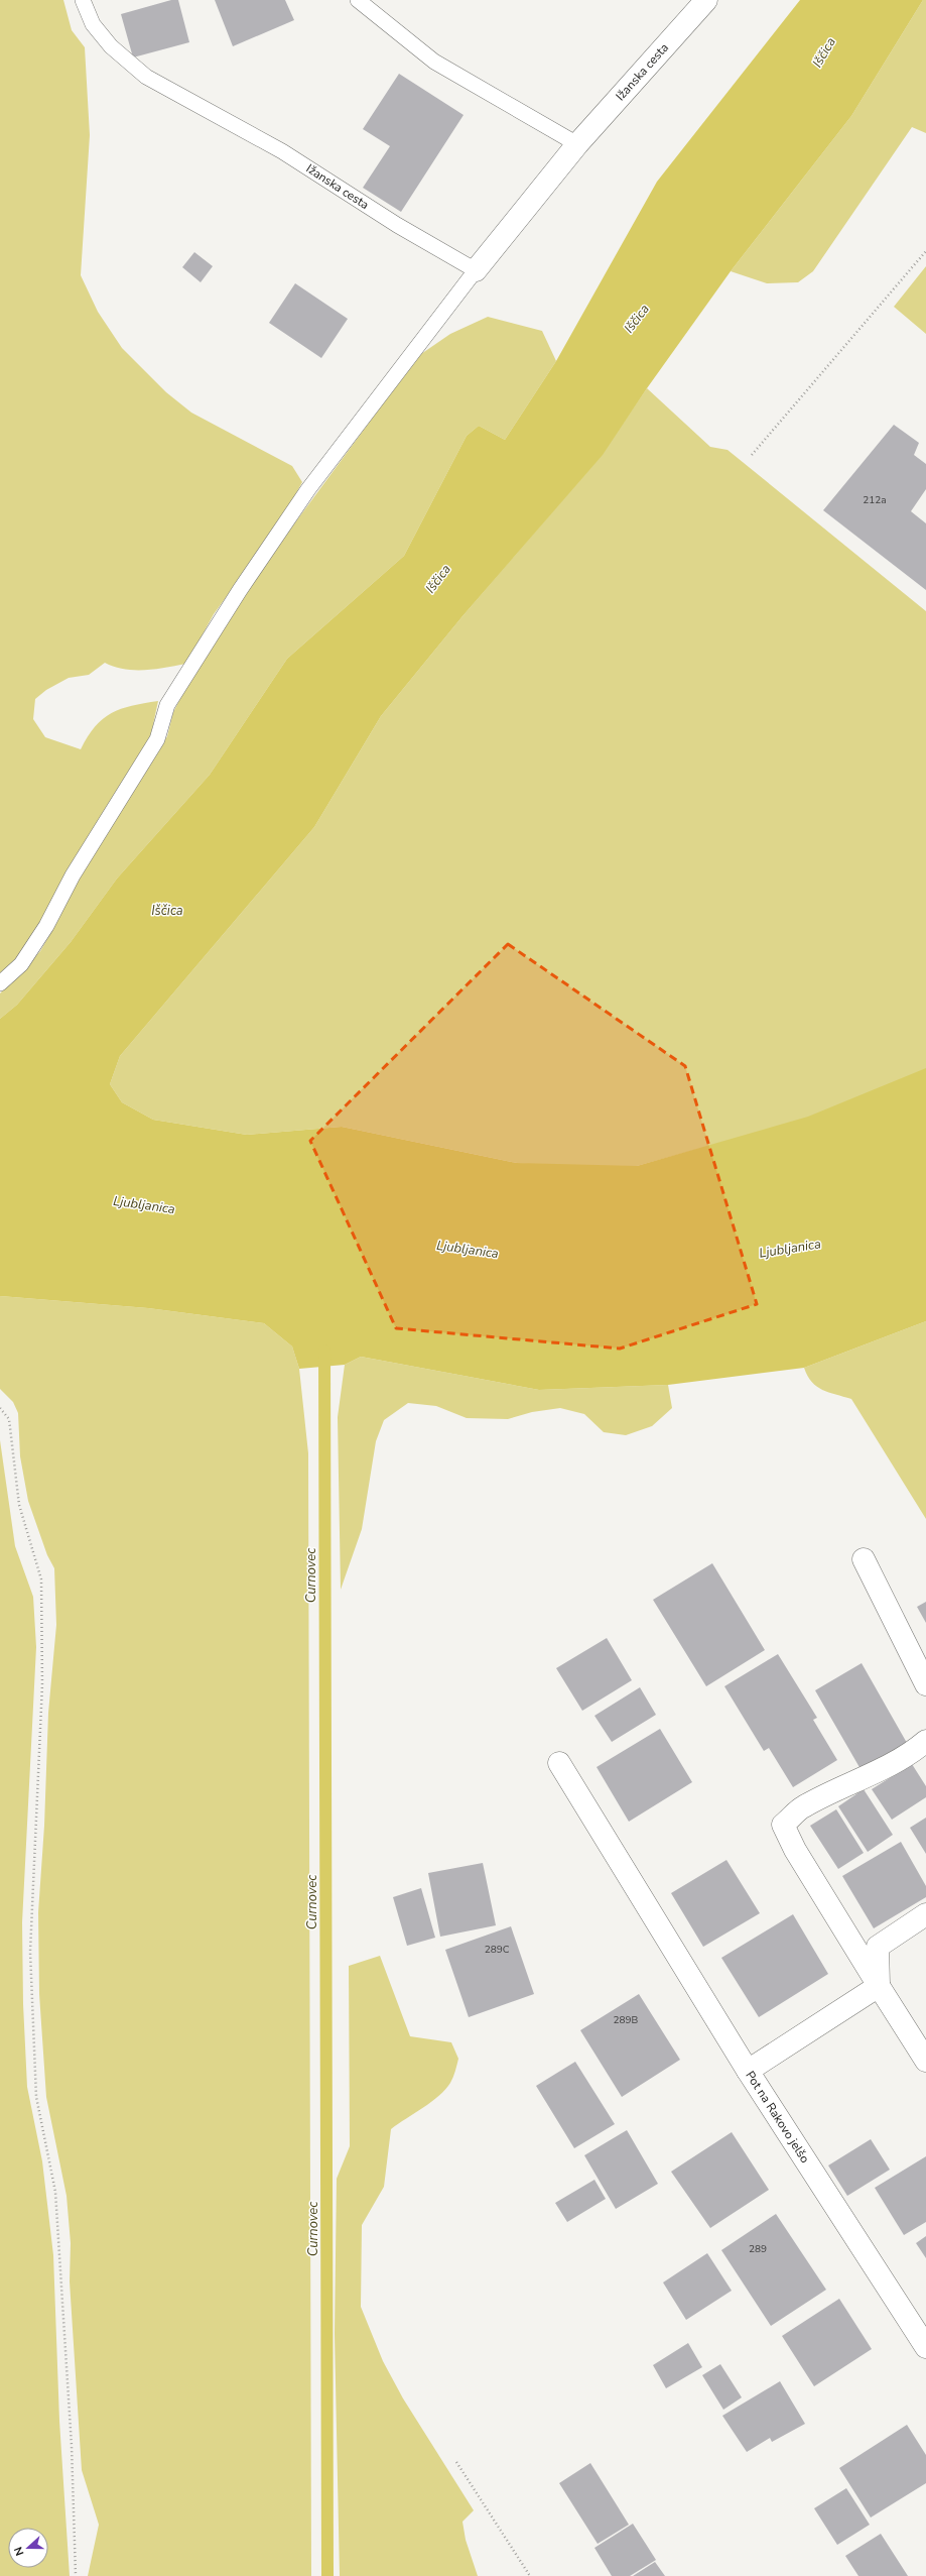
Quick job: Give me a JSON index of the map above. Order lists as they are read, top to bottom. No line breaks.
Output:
{"streets":{"street":["Ižanska cesta","Pot na Rakovo jelšo"]},"water":["Iščica","Ljubljanica","Curnovec"],"house_numbers":["212a","289C","289B","289"],"north":"left"}
